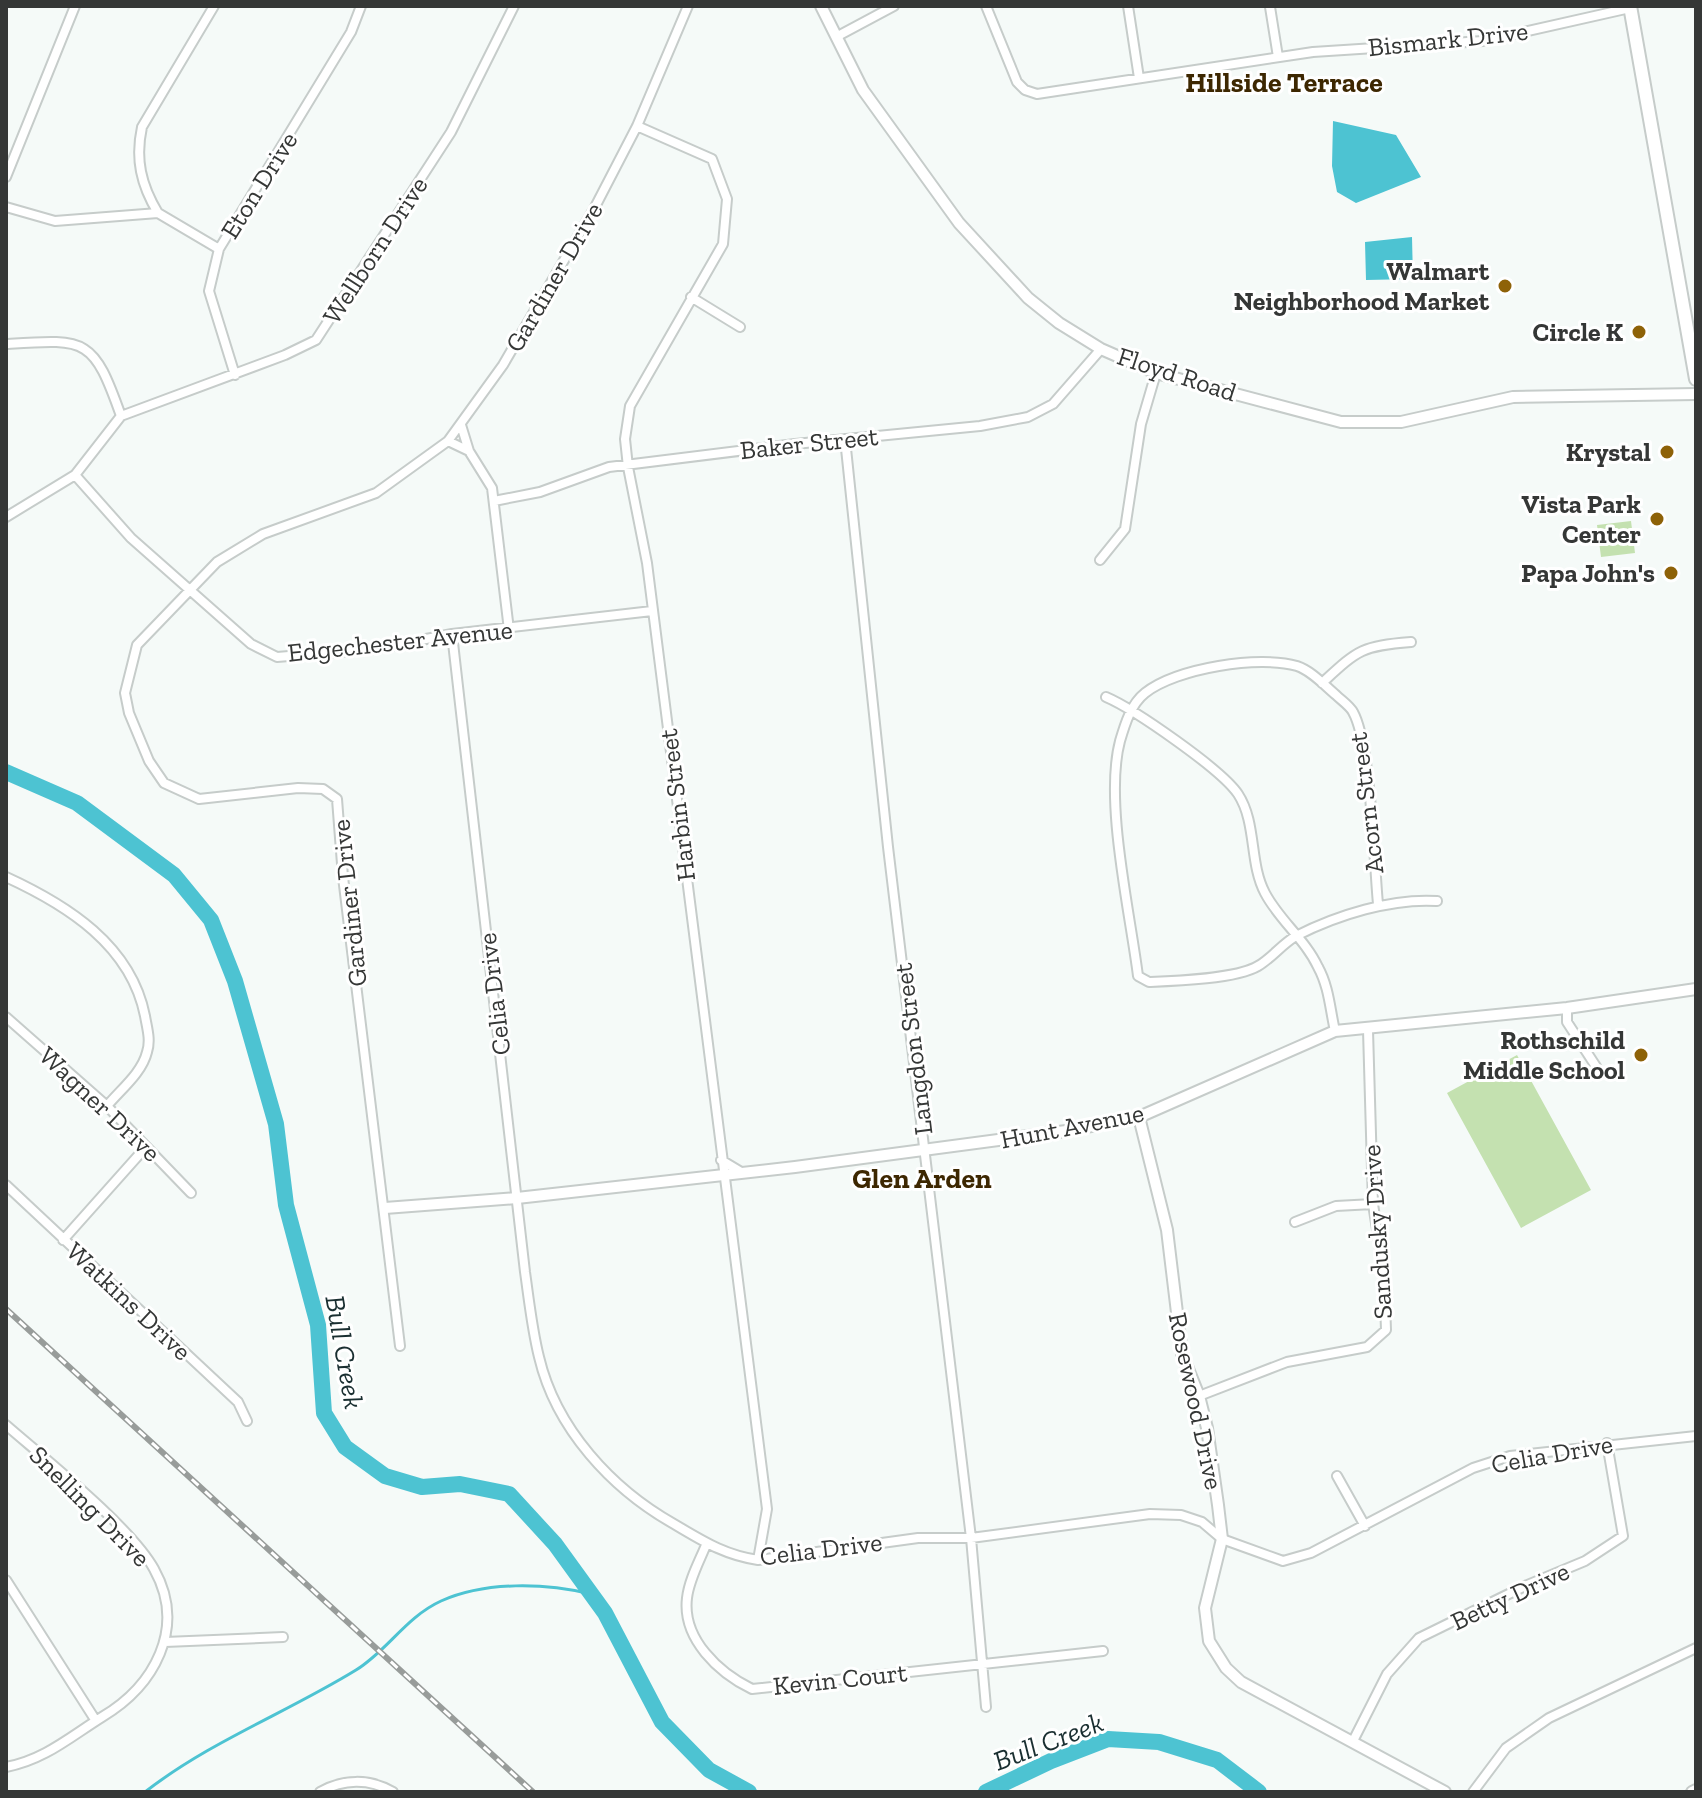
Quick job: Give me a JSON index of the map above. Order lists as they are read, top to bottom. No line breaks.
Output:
{"streets":{"street":["Bismark Drive","Eton Drive","Wellborn Drive","Gardiner Drive","Floyd Road","Baker Street","Edgechester Avenue","Acorn Street","Harbin Street","Celia Drive","Langdon Street","Wagner Drive","Hunt Avenue","Sandusky Drive","Watkins Drive","Rosewood Drive","Snelling Drive","Betty Drive","Kevin Court"]},"crossings":[["Eton Drive","Wellborn Drive"],["Gardiner Drive","Edgechester Avenue"],["Gardiner Drive","Harbin Street"],["Gardiner Drive","Hunt Avenue"],["Floyd Road","Baker Street"],["Baker Street","Harbin Street"],["Baker Street","Langdon Street"],["Edgechester Avenue","Harbin Street"],["Edgechester Avenue","Celia Drive"],["Harbin Street","Celia Drive"],["Harbin Street","Hunt Avenue"],["Celia Drive","Langdon Street"],["Celia Drive","Hunt Avenue"],["Celia Drive","Rosewood Drive"],["Celia Drive","Betty Drive"],["Celia Drive","Kevin Court"],["Langdon Street","Hunt Avenue"],["Langdon Street","Kevin Court"],["Hunt Avenue","Sandusky Drive"],["Hunt Avenue","Rosewood Drive"],["Sandusky Drive","Rosewood Drive"],["Rosewood Drive","Betty Drive"]],"districts":["Hillside Terrace","Glen Arden"],"water":["Bull Creek"],"places":["Walmart Neighborhood Market","Circle K","Krystal","Vista Park Center","Papa John's","Rothschild Middle School"]}
